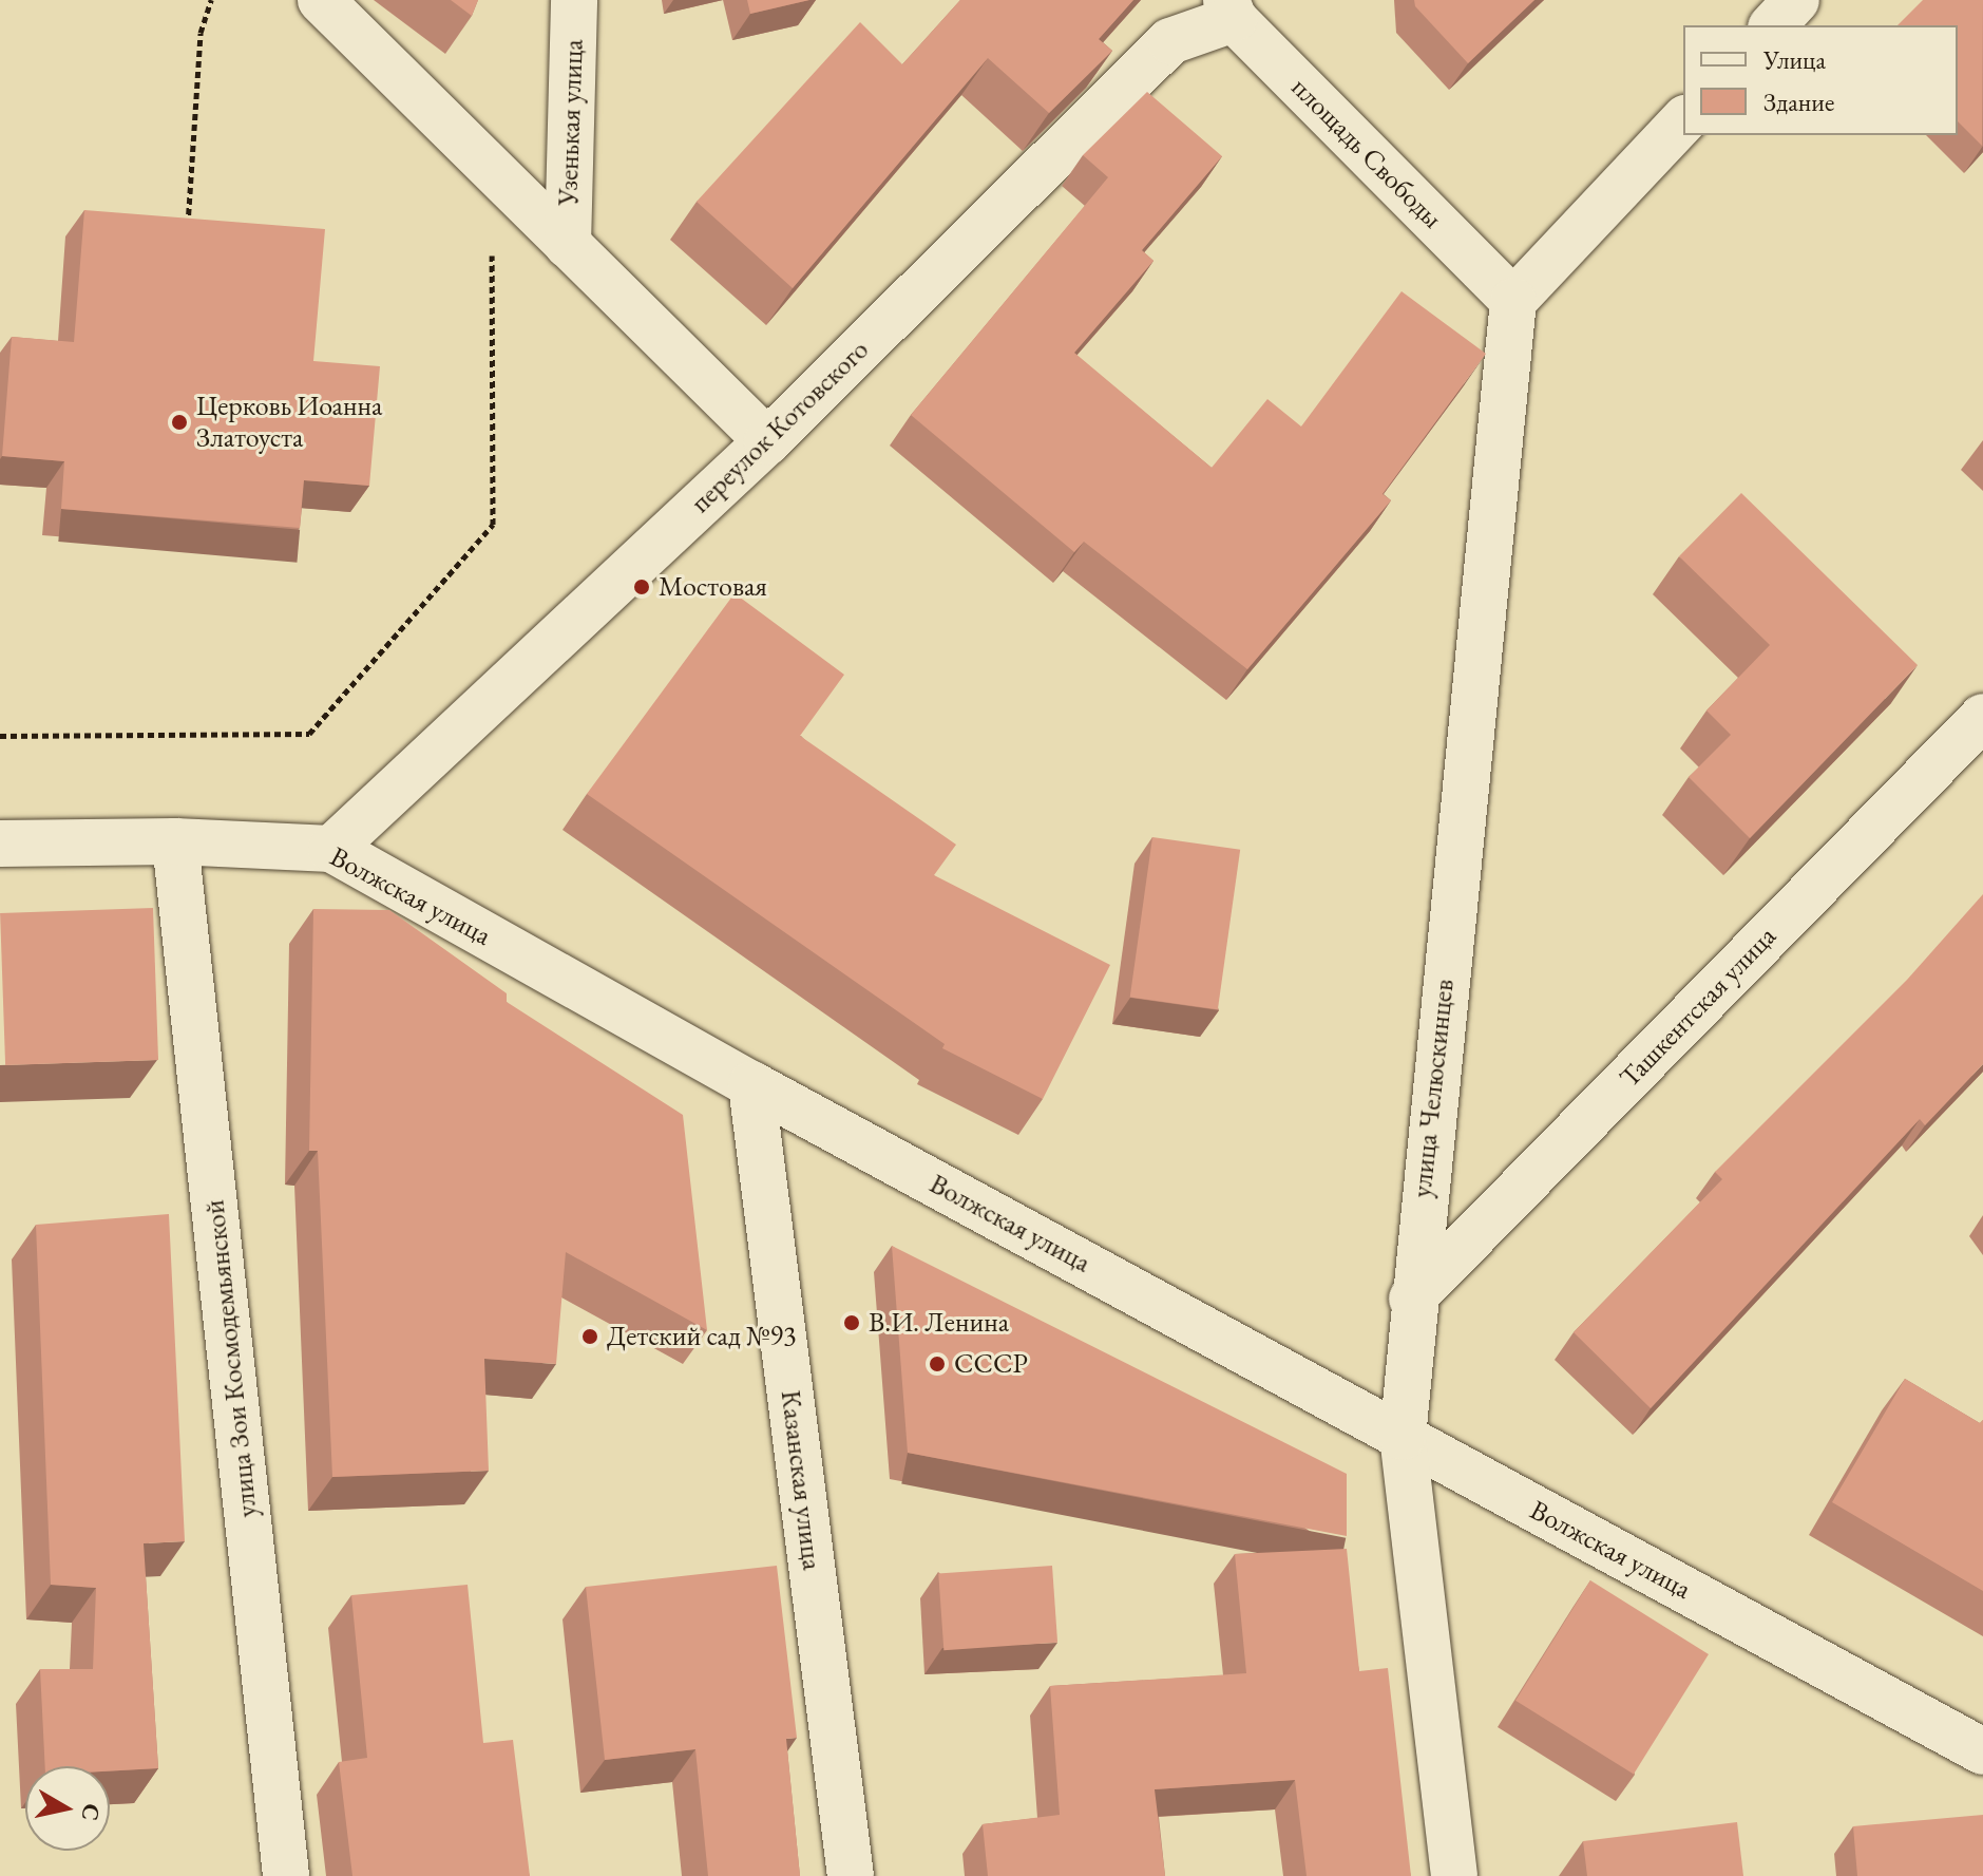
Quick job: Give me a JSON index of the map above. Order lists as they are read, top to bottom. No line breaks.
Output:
{"streets":{"street":["Узенькая улица","площадь Свободы","переулок Котовского","Волжская улица","Ташкентская улица","улица Челюскинцев","улица Зои Космодемьянской","Казанская улица"]},"crossings":[["площадь Свободы","переулок Котовского"],["площадь Свободы","улица Челюскинцев"],["переулок Котовского","Волжская улица"],["Волжская улица","улица Челюскинцев"],["Волжская улица","улица Зои Космодемьянской"],["Волжская улица","Казанская улица"],["Ташкентская улица","улица Челюскинцев"]],"places":["Церковь Иоанна Златоуста","Мостовая","В.И. Ленина","Детский сад №93","СССР"],"legend":["Улица","Здание"],"north":"right"}
